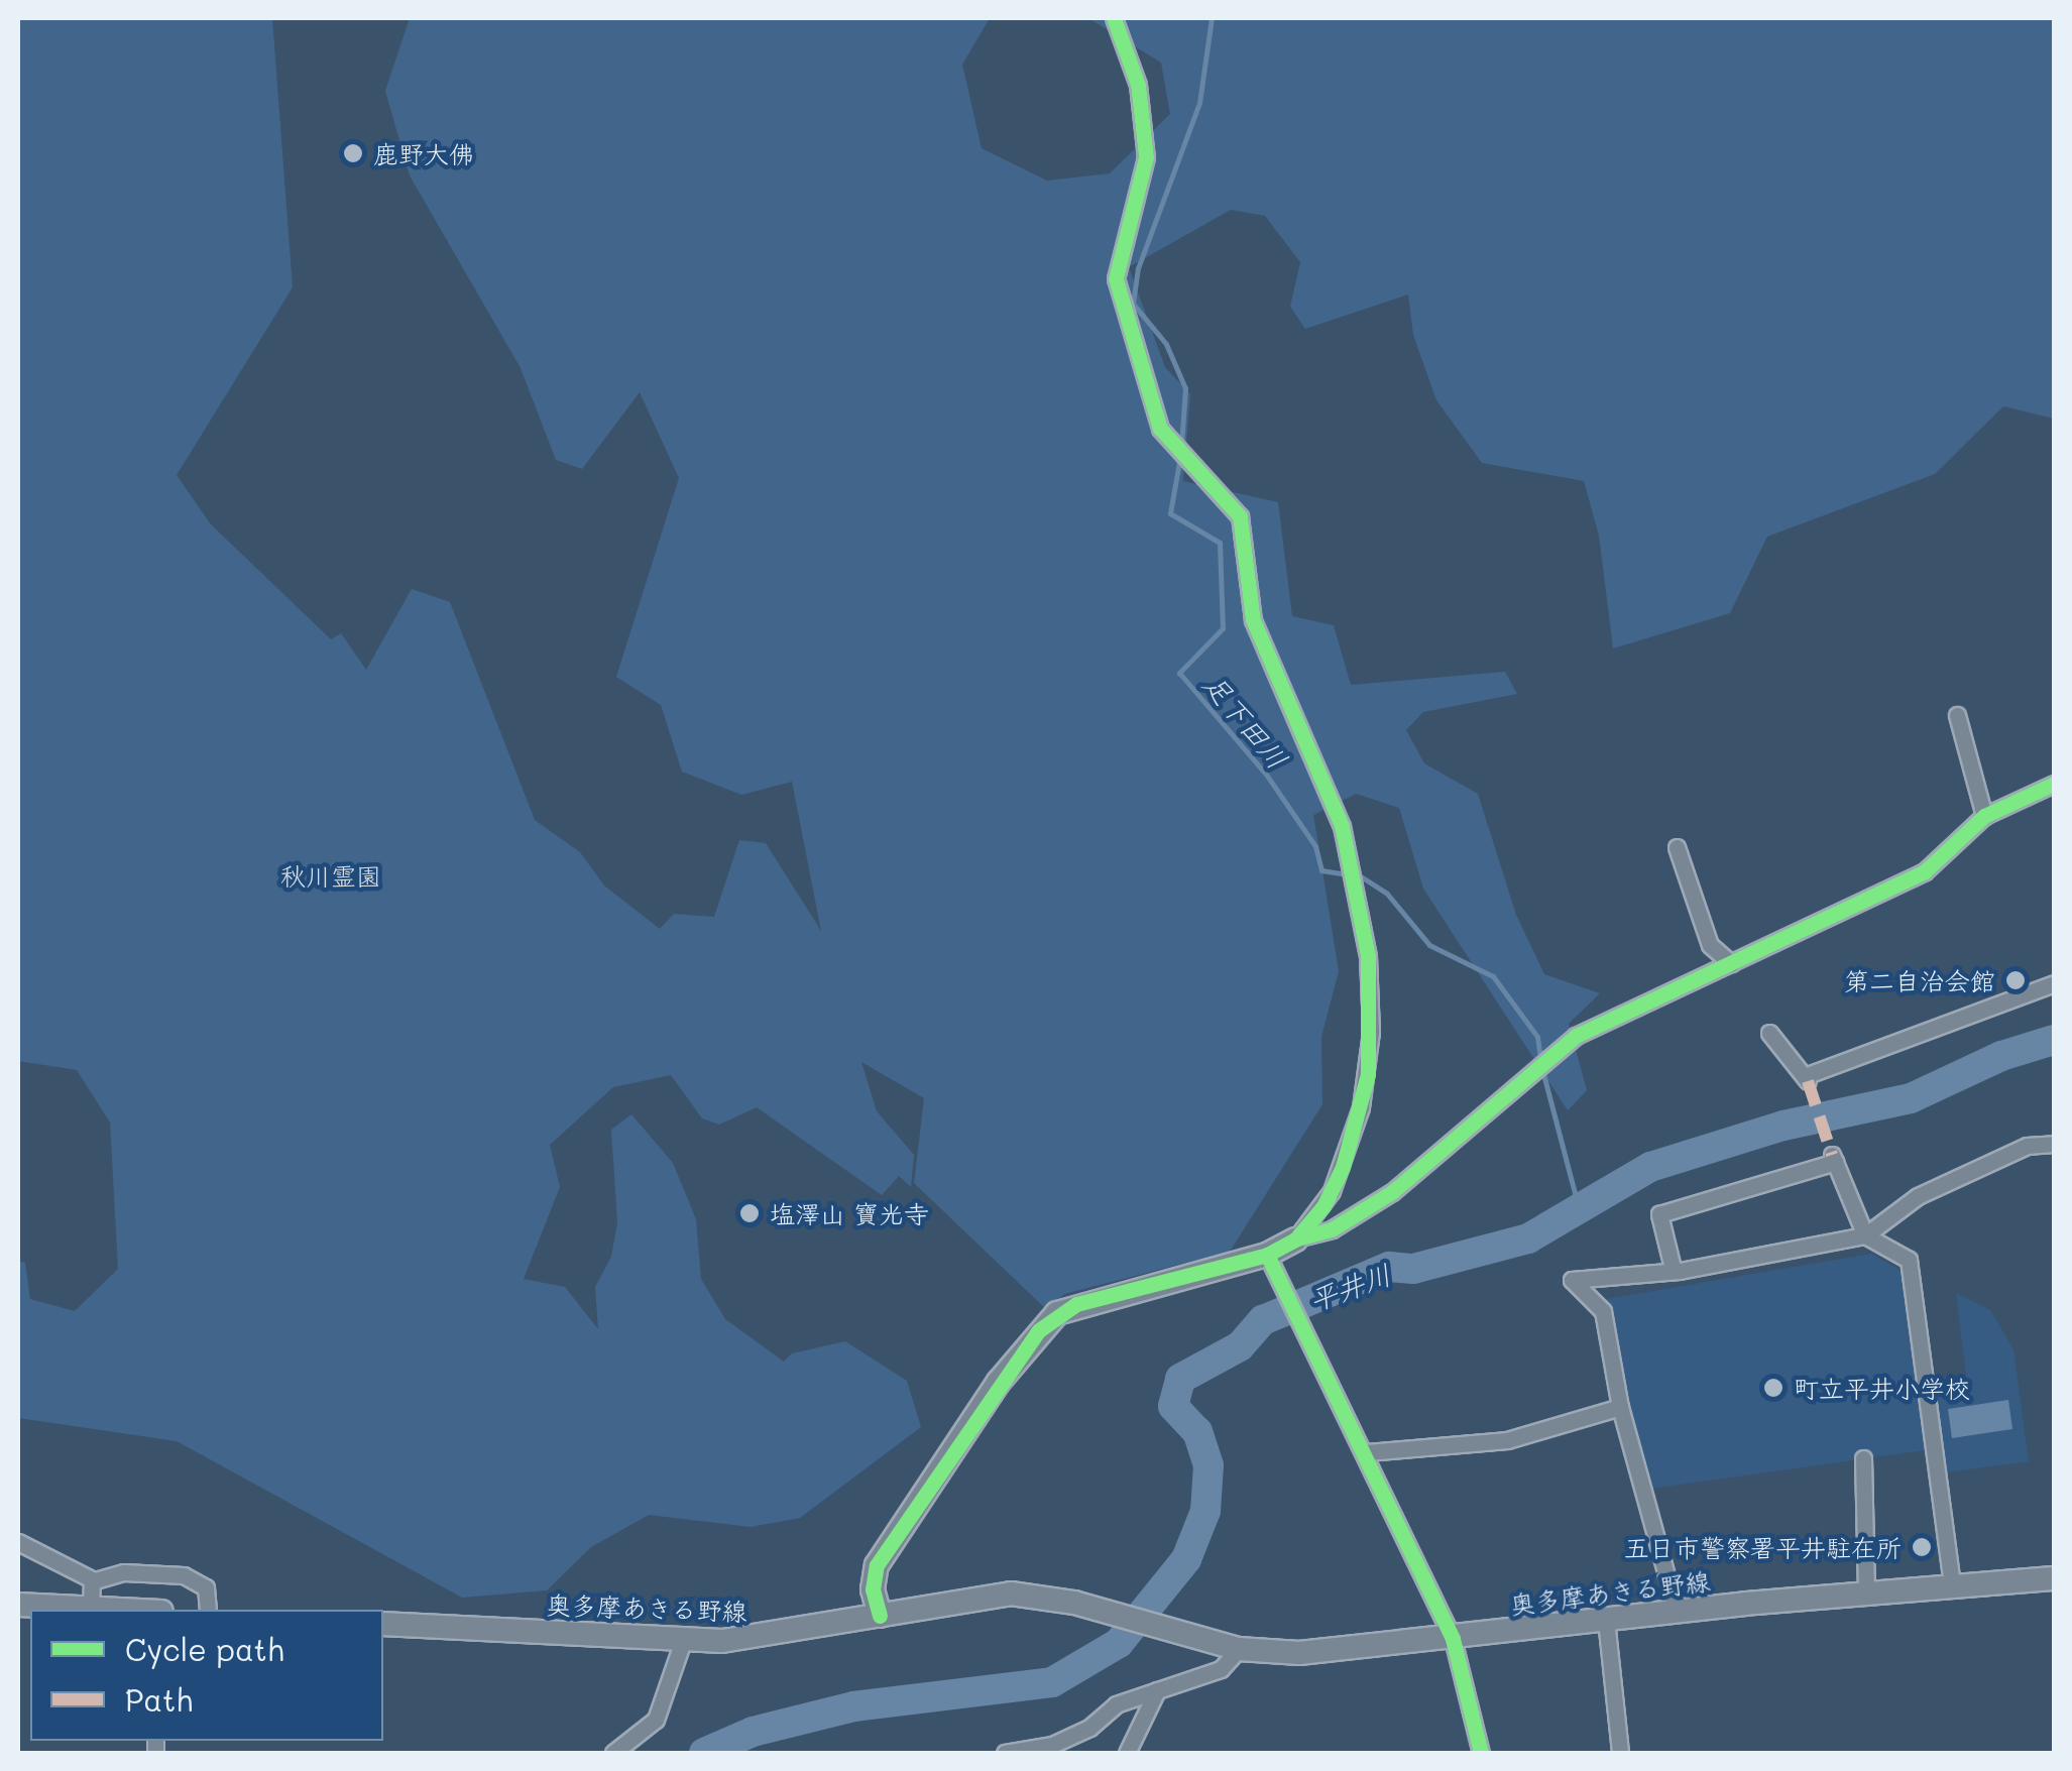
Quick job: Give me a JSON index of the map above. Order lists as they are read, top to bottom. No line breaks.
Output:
{"streets":{"main road":["奥多摩あきる野線"]},"water":["足下田川","平井川"],"parks":["秋川霊園"],"places":["鹿野大佛","第二自治会館","塩澤山 寶光寺","町立平井小学校","五日市警察署平井駐在所"],"legend":["Cycle path","Path"]}
